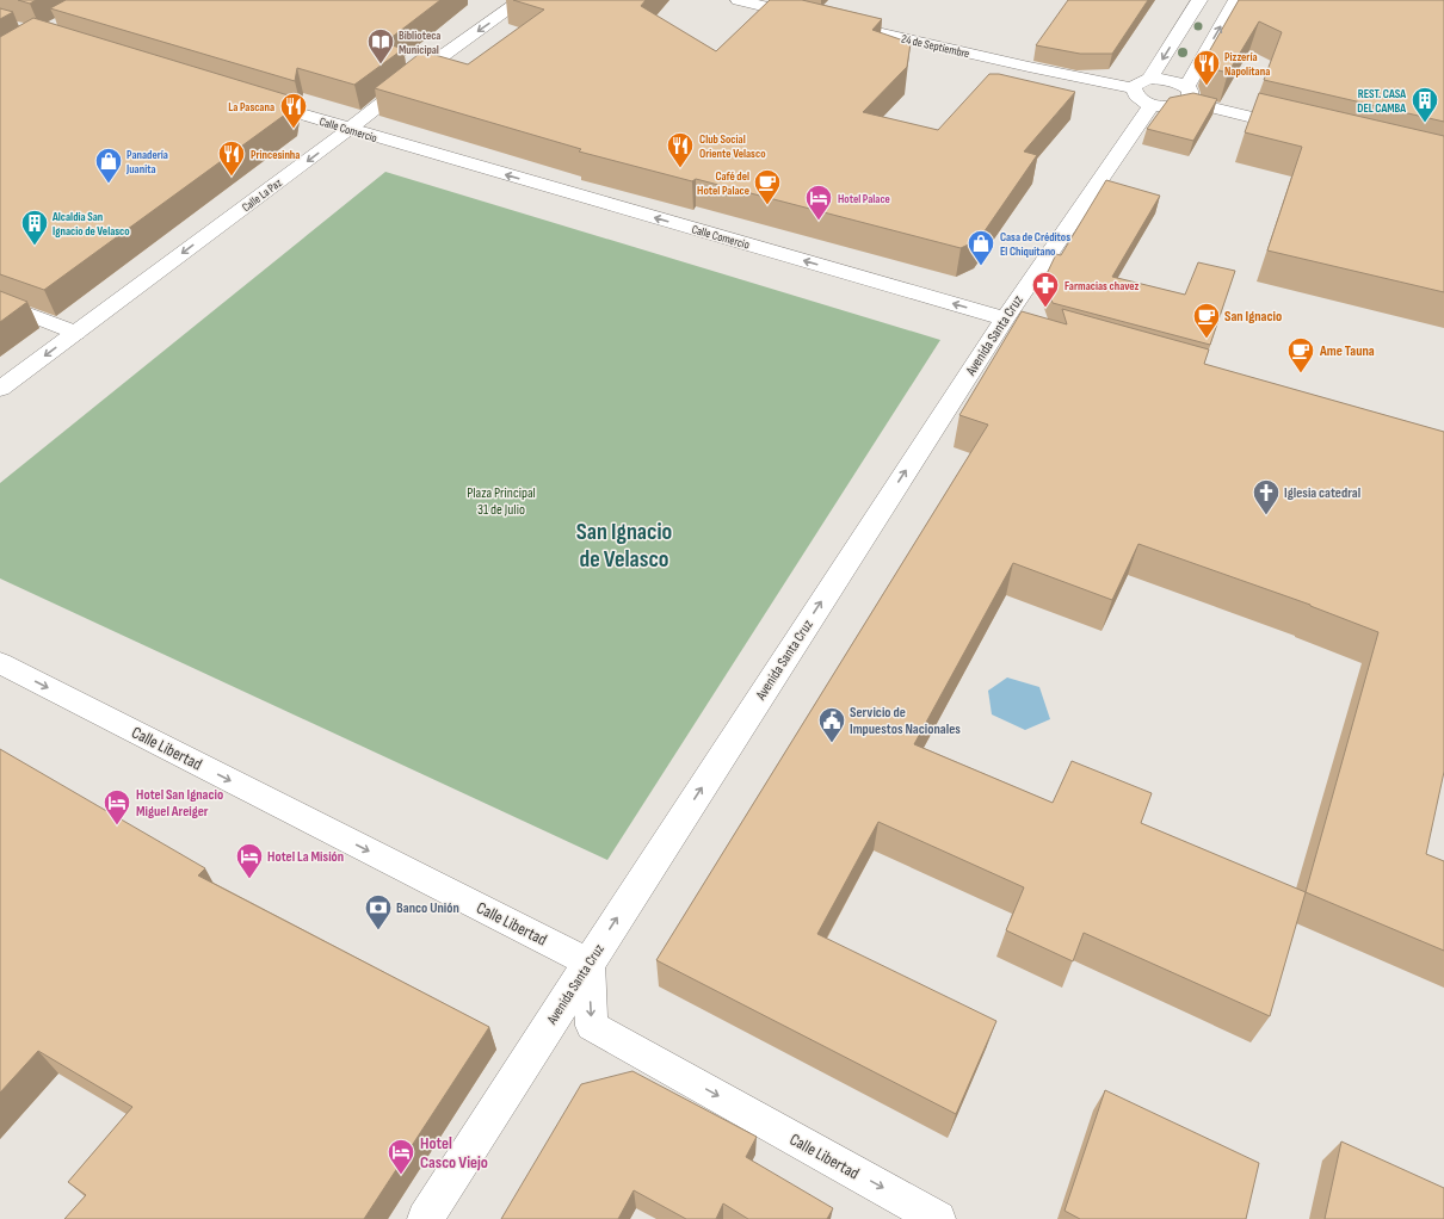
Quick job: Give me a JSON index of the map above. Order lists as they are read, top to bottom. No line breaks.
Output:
{"streets":{"main road":["24 de Septiembre","Calle Comercio","Calle La Paz","Avenida Santa Cruz","Calle Libertad"]},"crossings":[["Calle Comercio","Calle La Paz"],["Calle Comercio","Avenida Santa Cruz"],["Avenida Santa Cruz","Calle Libertad"]],"one_way":["Calle Comercio","Calle La Paz","Avenida Santa Cruz","Calle Libertad"],"districts":["San Ignacio de Velasco"],"parks":["Plaza Principal 31 de Julio"],"places":{"library":["Biblioteca Municipal"],"restaurant":["Pizzería Napolitana","La Pascana","Club Social Oriente Velasco","Princesinha"],"building":["REST. CASA DEL CAMBA","Alcaldia San Ignacio de Velasco"],"shop":["Panadería Juanita","Casa de Créditos El Chiquitano"],"cafe":["Café del Hotel Palace","San Ignacio","Ame Tauna"],"hotel":["Hotel Palace","Hotel San Ignacio Miguel Areiger","Hotel La Misión","Hotel Casco Viejo"],"pharmacy":["Farmacias chavez"],"church":["Iglesia catedral"],"public building":["Servicio de Impuestos Nacionales"],"bank":["Banco Unión"]}}
